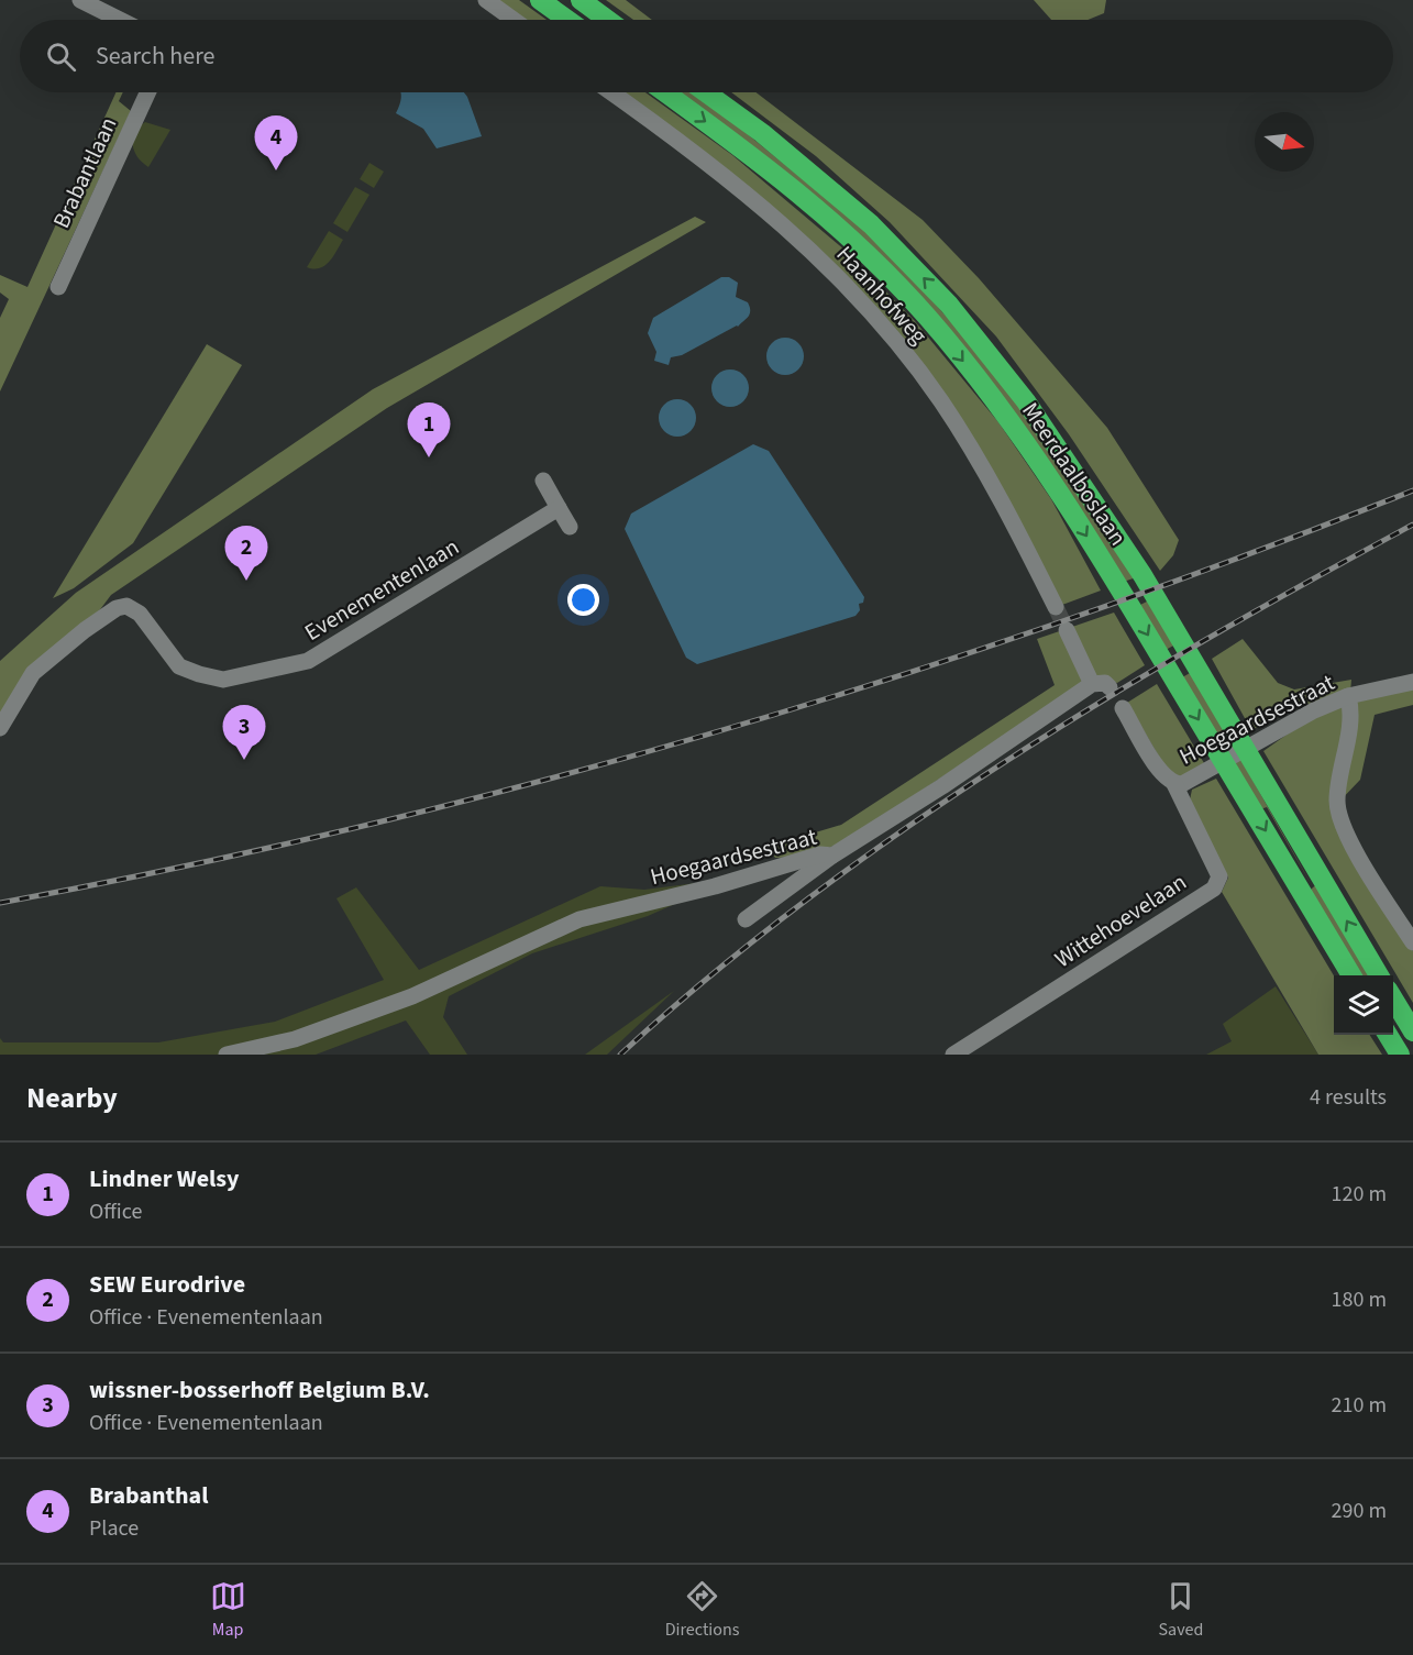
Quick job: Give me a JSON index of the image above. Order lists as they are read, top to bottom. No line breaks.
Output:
{"streets":{"highway":["Meerdaalboslaan"],"street":["Brabantlaan","Haanhofweg","Evenementenlaan","Hoegaardsestraat","Wittehoevelaan"]},"crossings":[["Hoegaardsestraat","Wittehoevelaan"]],"north":"right","page":{"search":"Search here","pins":["4","1","2","3"],"heading":["Nearby","4 results"],"list":[{"mark":"1","name":"Lindner Welsy","note":"Office","value":"120 m"},{"mark":"2","name":"SEW Eurodrive","note":"Office · Evenementenlaan","value":"180 m"},{"mark":"3","name":"wissner-bosserhoff Belgium B.V.","note":"Office · Evenementenlaan","value":"210 m"},{"mark":"4","name":"Brabanthal","note":"Place","value":"290 m"}],"nav":["Map","Directions","Saved"]}}
